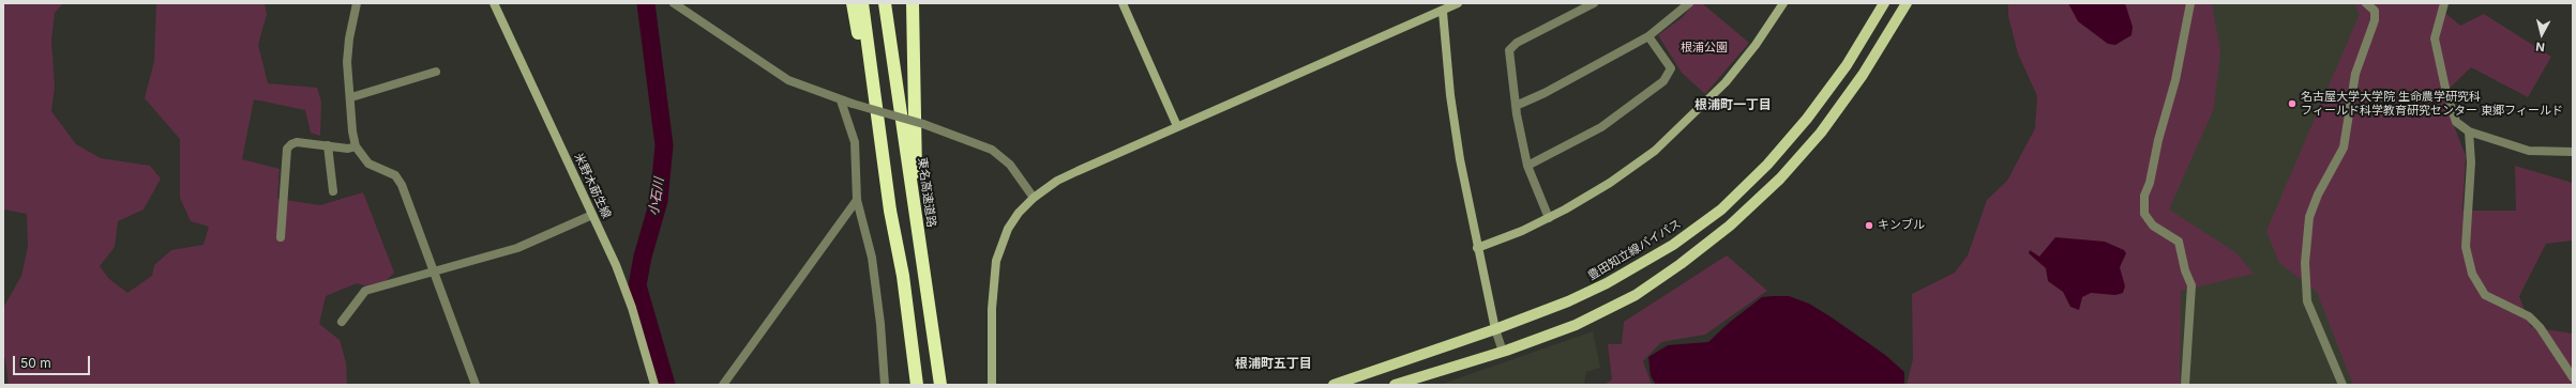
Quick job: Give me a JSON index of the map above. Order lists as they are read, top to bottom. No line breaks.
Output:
{"streets":{"highway":["東名高速道路"],"main road":["豊田知立線バイパス"],"street":["米野木莇生線"]},"districts":["根浦町一丁目","根浦町五丁目"],"water":["小石川"],"parks":["根浦公園"],"places":["名古屋大学大学院 生命農学研究科 フィールド科学教育研究センター 東郷フィールド","キンブル"],"scale_bar":"50 m","north":"bottom"}
